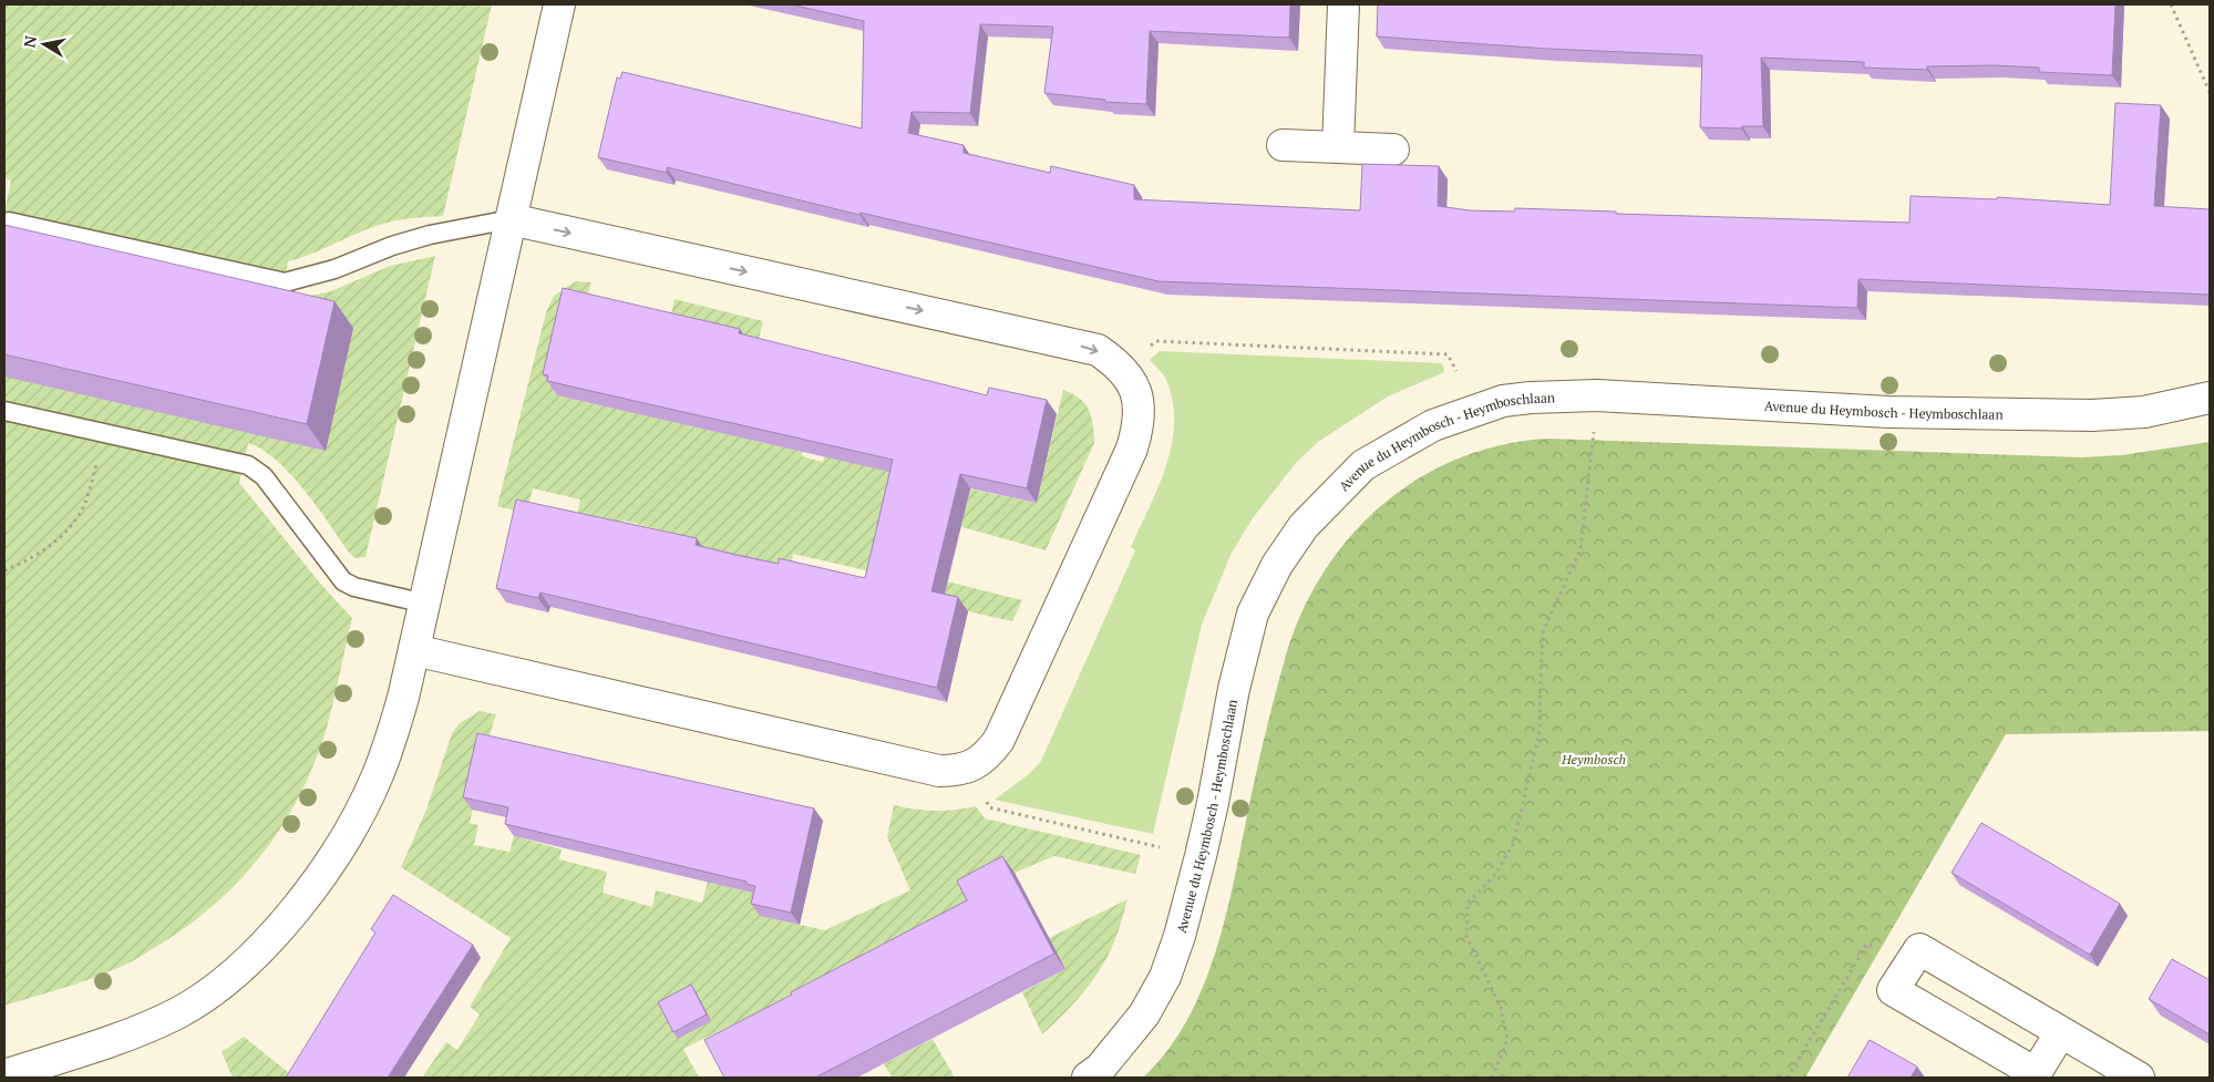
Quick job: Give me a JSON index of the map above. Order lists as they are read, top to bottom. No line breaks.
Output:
{"streets":{"street":["Avenue du Heymbosch - Heymboschlaan"]},"parks":["Heymbosch"],"north":"left"}
